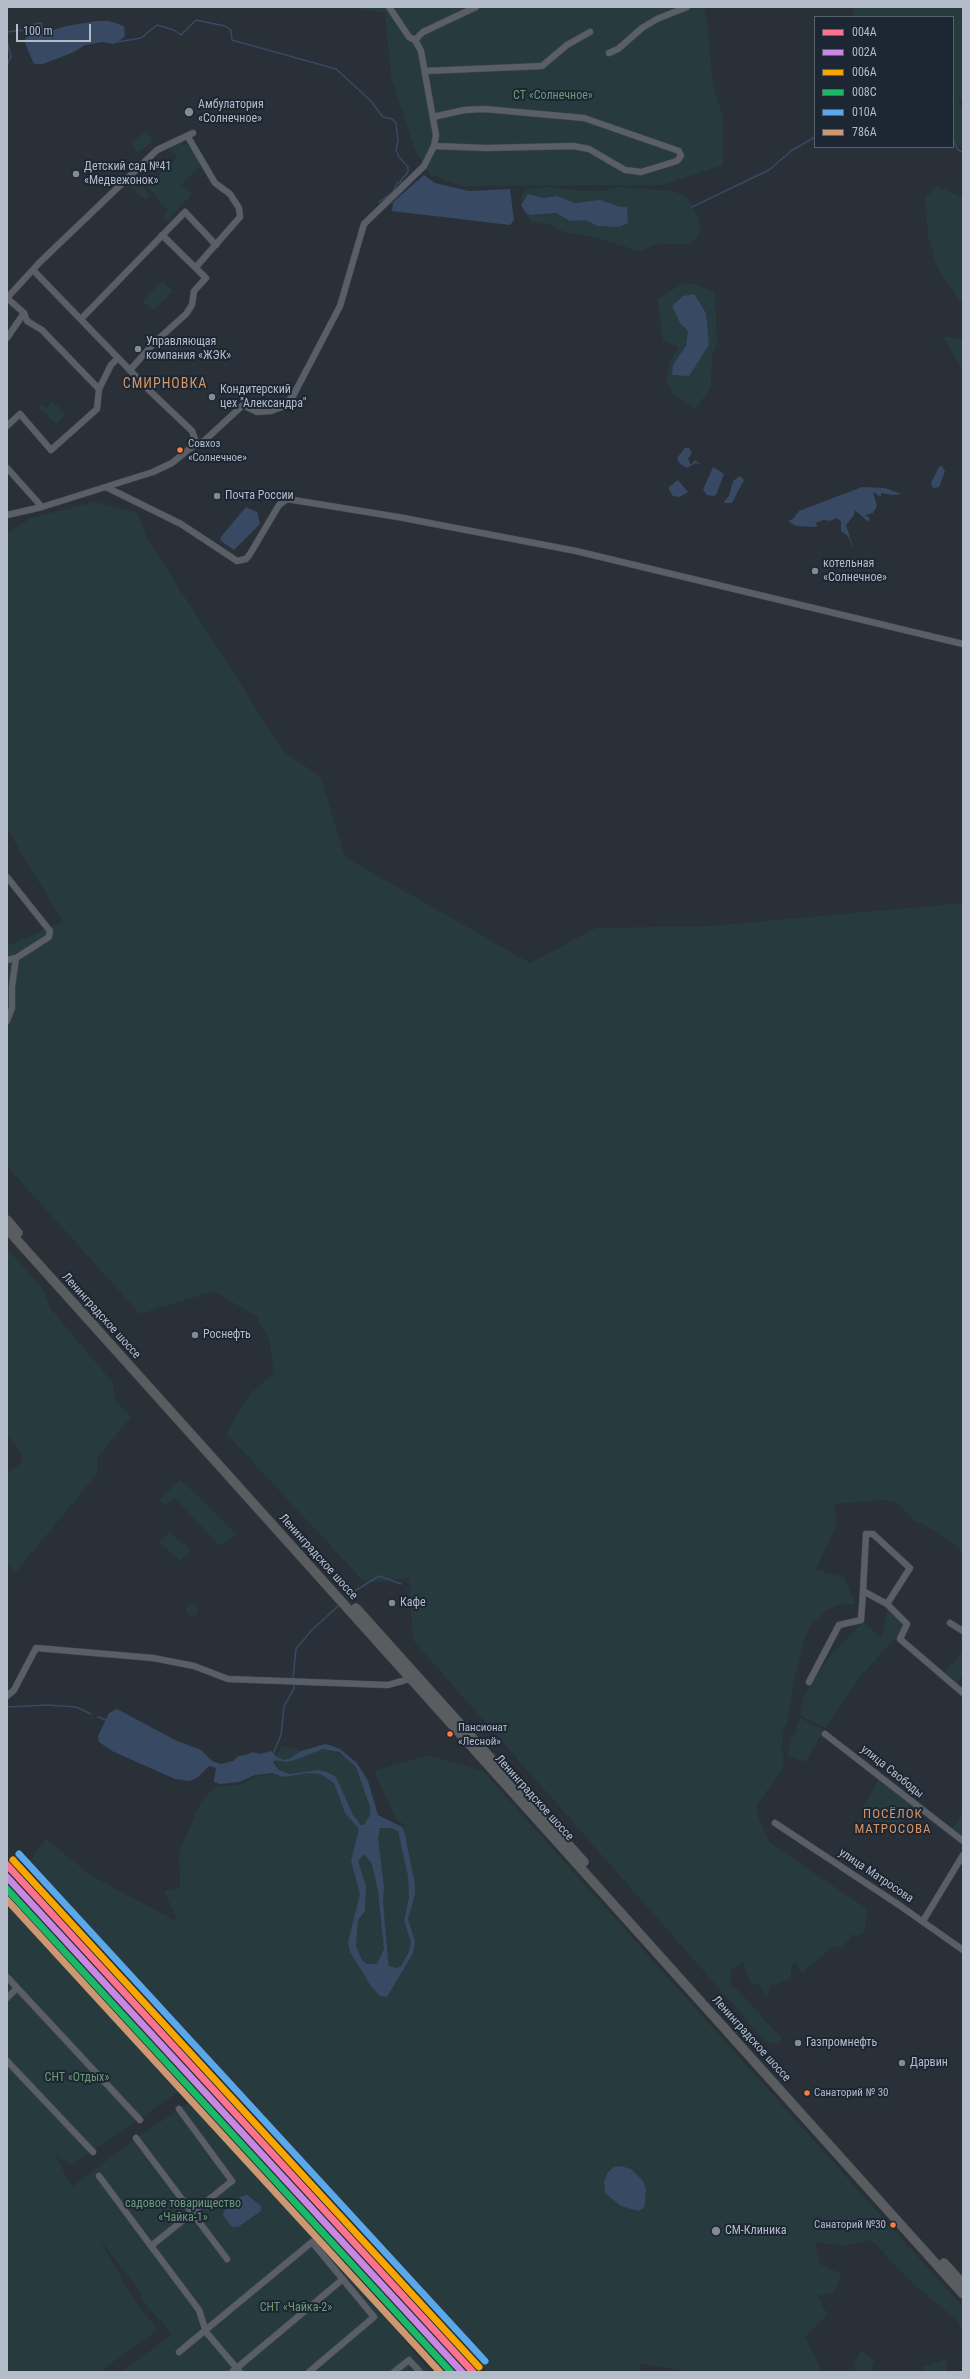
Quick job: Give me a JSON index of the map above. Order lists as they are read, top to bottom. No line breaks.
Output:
{"streets":{"highway":["Ленинградское шоссе"],"street":["улица Свободы","улица Матросова"]},"districts":["СМИРНОВКА","ПОСЁЛОК МАТРОСОВА"],"parks":["СТ «Солнечное»","СНТ «Отдых»","садовое товарищество «Чайка-1»","СНТ «Чайка-2»"],"places":["Амбулатория «Солнечное»","Детский сад №41 «Медвежонок»","Управляющая компания «ЖЭК»","Кондитерский цех \"Александра\"","Совхоз «Солнечное»","Почта России","котельная «Солнечное»","Роснефть","Кафе","Пансионат «Лесной»","Газпромнефть","Дарвин","Санаторий № 30","Санаторий №30","СМ-Клиника"],"lines":["transit line 010А","transit line 006А","transit line 004А","transit line 002А","transit line 008С","transit line 786А"],"legend":["004А","002А","006А","008С","010А","786А"],"scale_bar":"100 m"}
